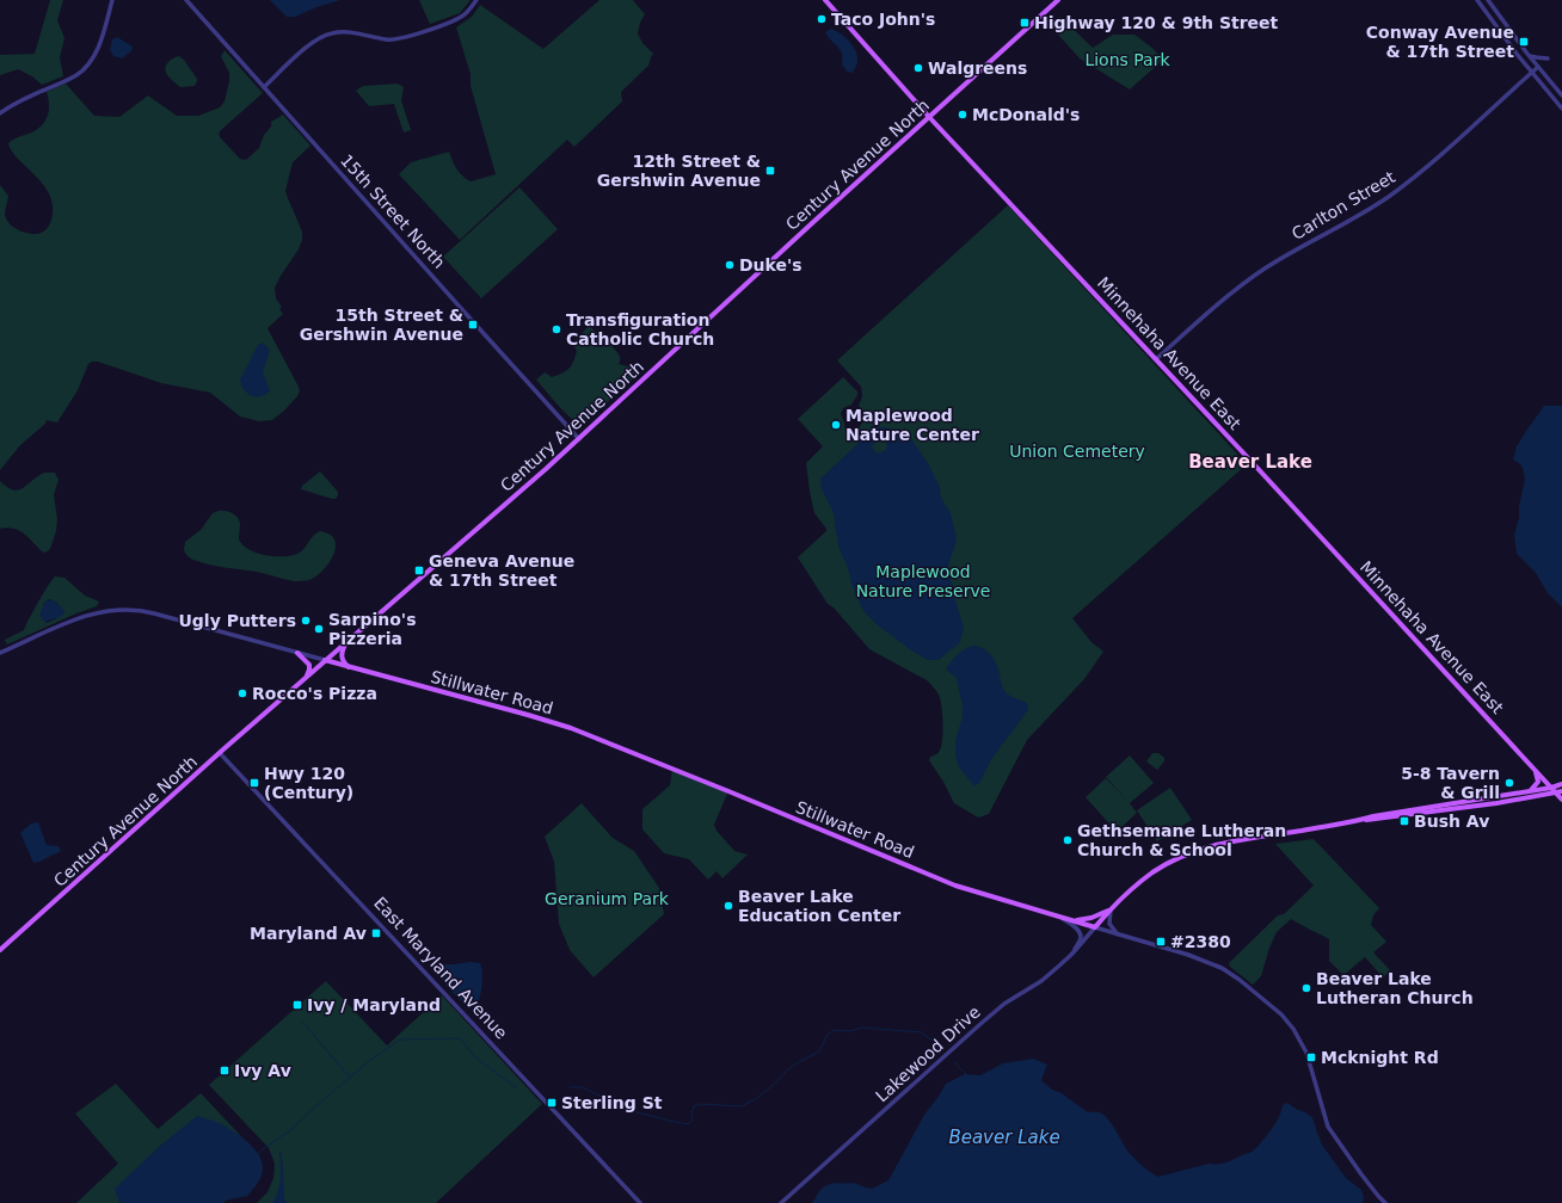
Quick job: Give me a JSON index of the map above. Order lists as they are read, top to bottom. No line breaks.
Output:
{"streets":{"main road":["Century Avenue North","Minnehaha Avenue East","Stillwater Road"],"street":["Carlton Street","15th Street North","East Maryland Avenue","Lakewood Drive"]},"crossings":[["Century Avenue North","15th Street North"],["Century Avenue North","Minnehaha Avenue East"],["Century Avenue North","Stillwater Road"],["Century Avenue North","East Maryland Avenue"],["Carlton Street","Minnehaha Avenue East"],["Stillwater Road","Lakewood Drive"]],"districts":["Beaver Lake"],"water":["Beaver Lake"],"parks":["Lions Park","Union Cemetery","Maplewood Nature Preserve","Geranium Park"],"places":{"other":["Taco John's","Walgreens","McDonald's","Duke's","Transfiguration Catholic Church","Maplewood Nature Center","Ugly Putters","Sarpino's Pizzeria","Rocco's Pizza","5-8 Tavern & Grill","Gethsemane Lutheran Church & School","Beaver Lake Education Center","Beaver Lake Lutheran Church"],"transit":["Highway 120 & 9th Street","Conway Avenue & 17th Street","12th Street & Gershwin Avenue","15th Street & Gershwin Avenue","Geneva Avenue & 17th Street","Hwy 120 (Century)","Bush Av","Maryland Av","#2380","Ivy / Maryland","Mcknight Rd","Ivy Av","Sterling St"]}}
